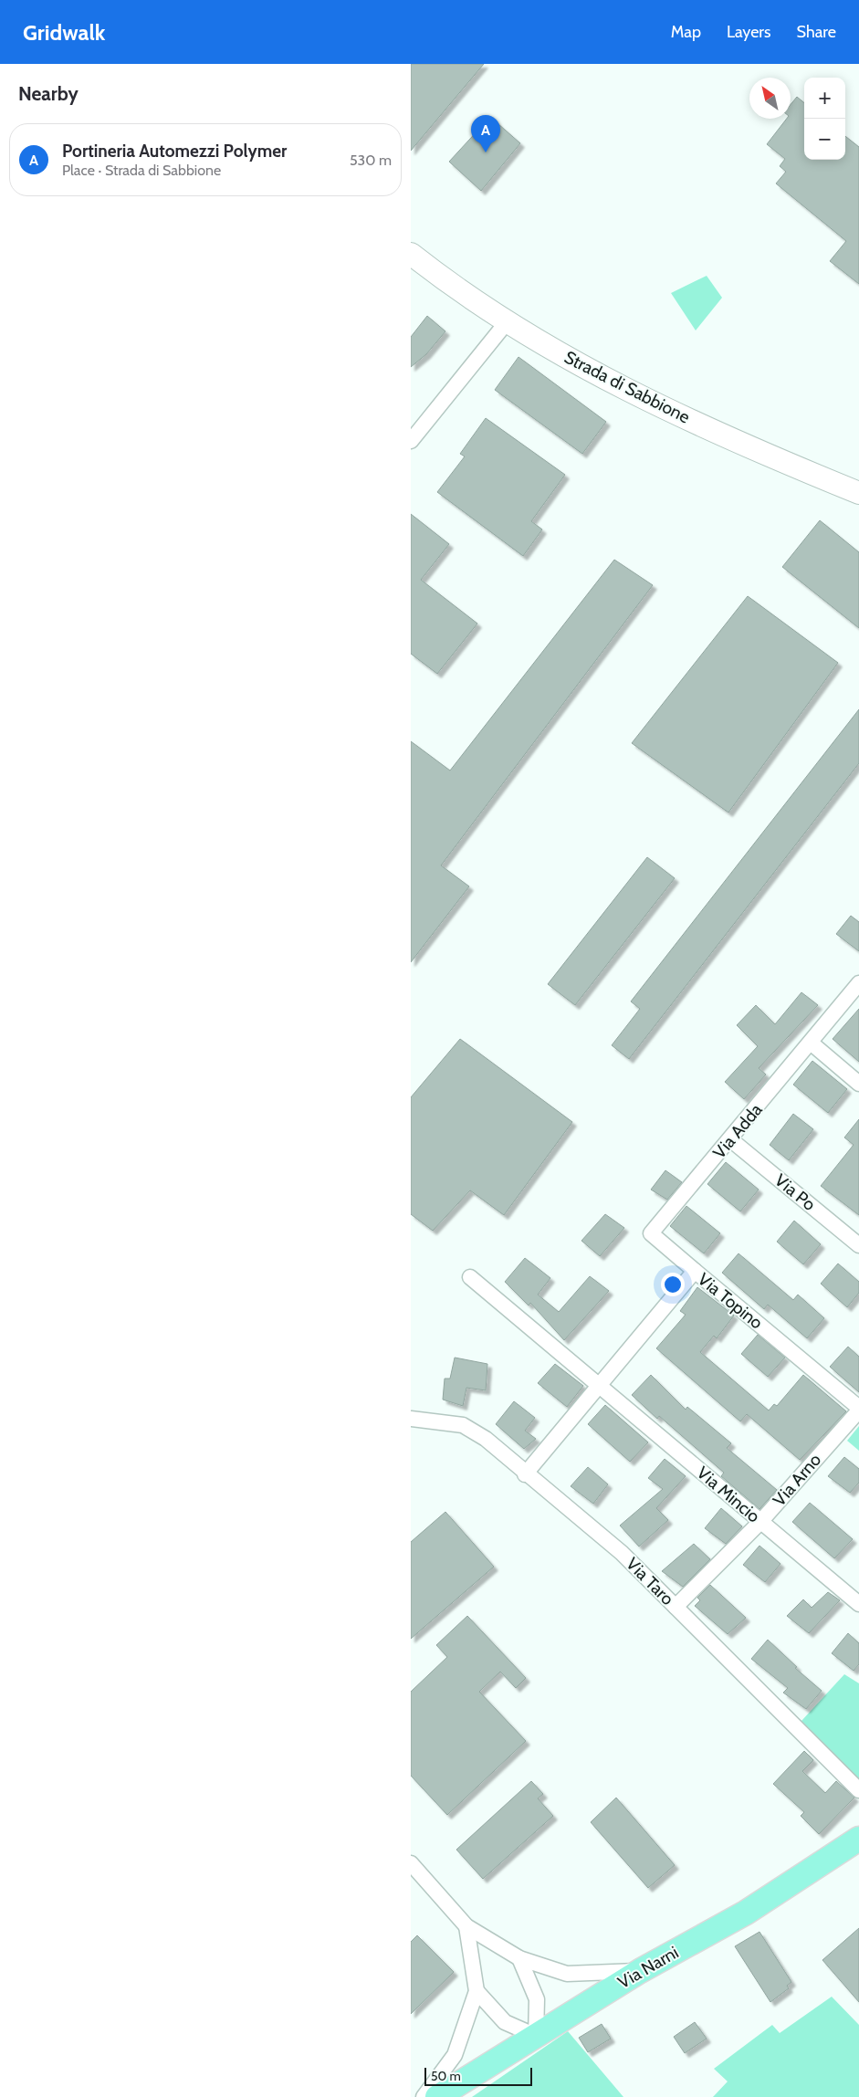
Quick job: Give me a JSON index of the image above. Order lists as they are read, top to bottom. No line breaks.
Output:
{"streets":{"main road":["Strada di Sabbione","Via Narni"],"street":["Via Adda","Via Po","Via Topino","Via Arno","Via Mincio","Via Taro"]},"crossings":[["Via Adda","Via Po"],["Via Adda","Via Topino"],["Via Topino","Via Arno"],["Via Topino","Via Mincio"],["Via Arno","Via Mincio"],["Via Arno","Via Taro"]],"scale_bar":"50 m","north":"top left","page":{"header":"Gridwalk","nav":["Map","Layers","Share"],"heading":"Nearby","map_buttons":["+","−"],"pins":"A","list":[{"mark":"A","name":"Portineria Automezzi Polymer","note":"Place · Strada di Sabbione","value":"530 m"}],"scale":"50 m"}}
